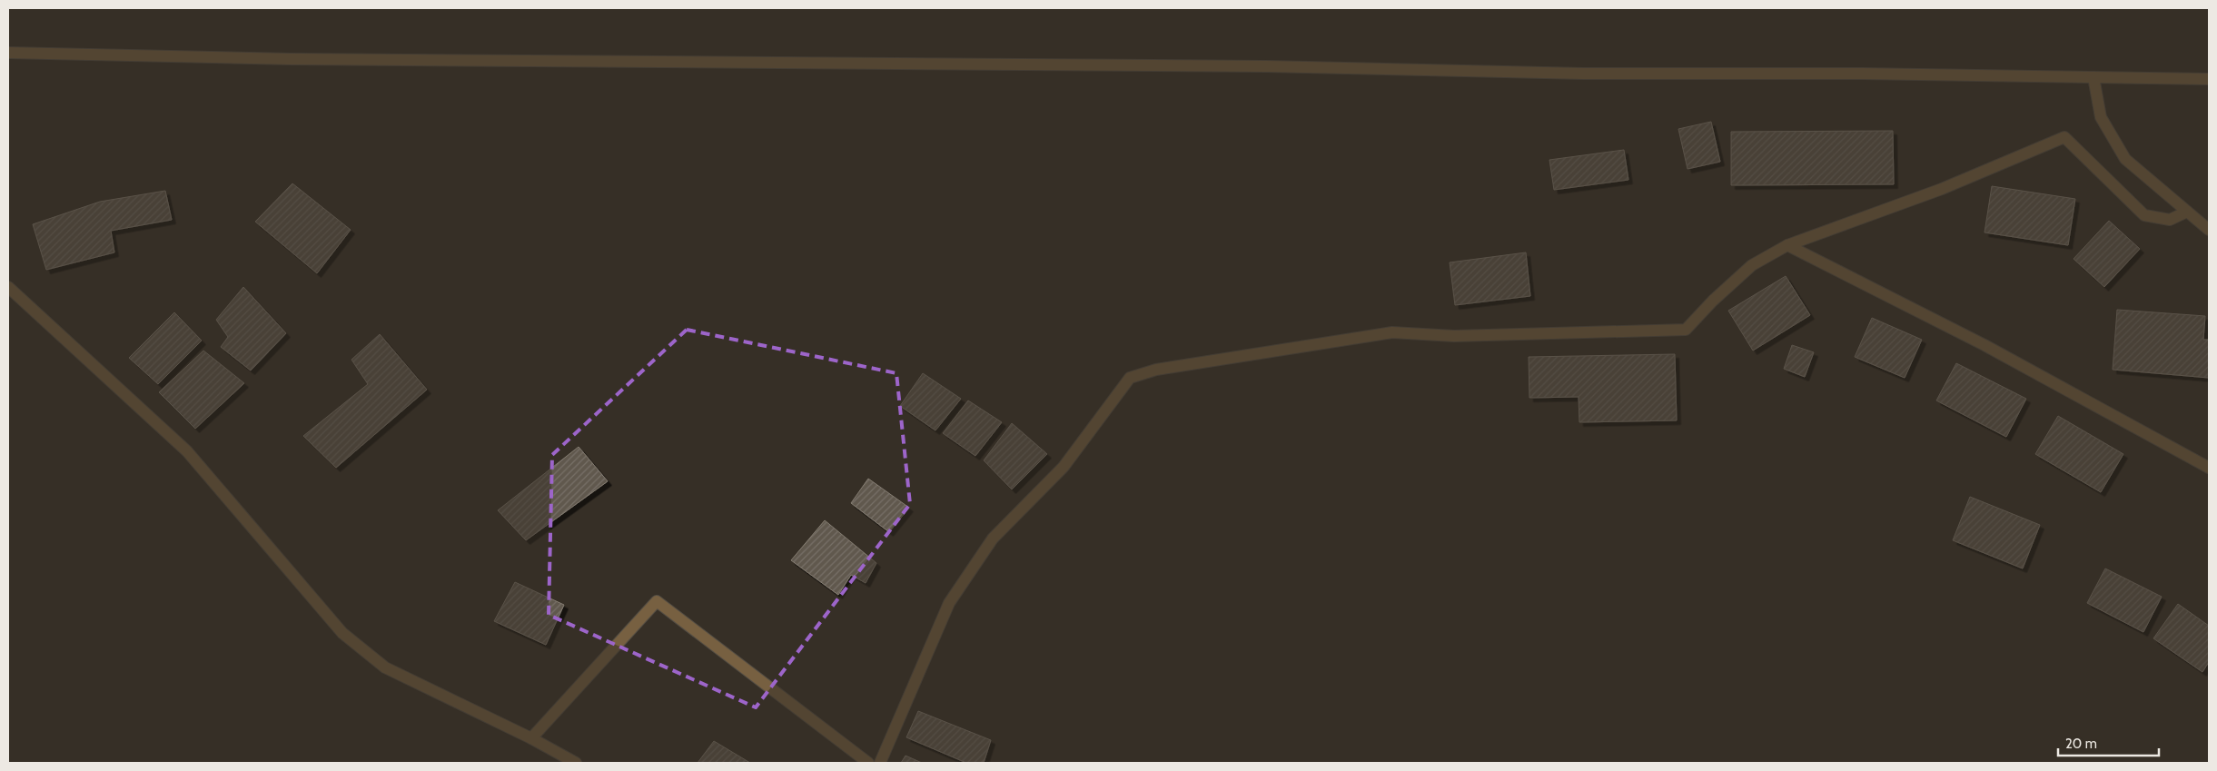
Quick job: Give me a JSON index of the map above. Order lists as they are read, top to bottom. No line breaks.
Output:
{"scale_bar":"20 m"}
